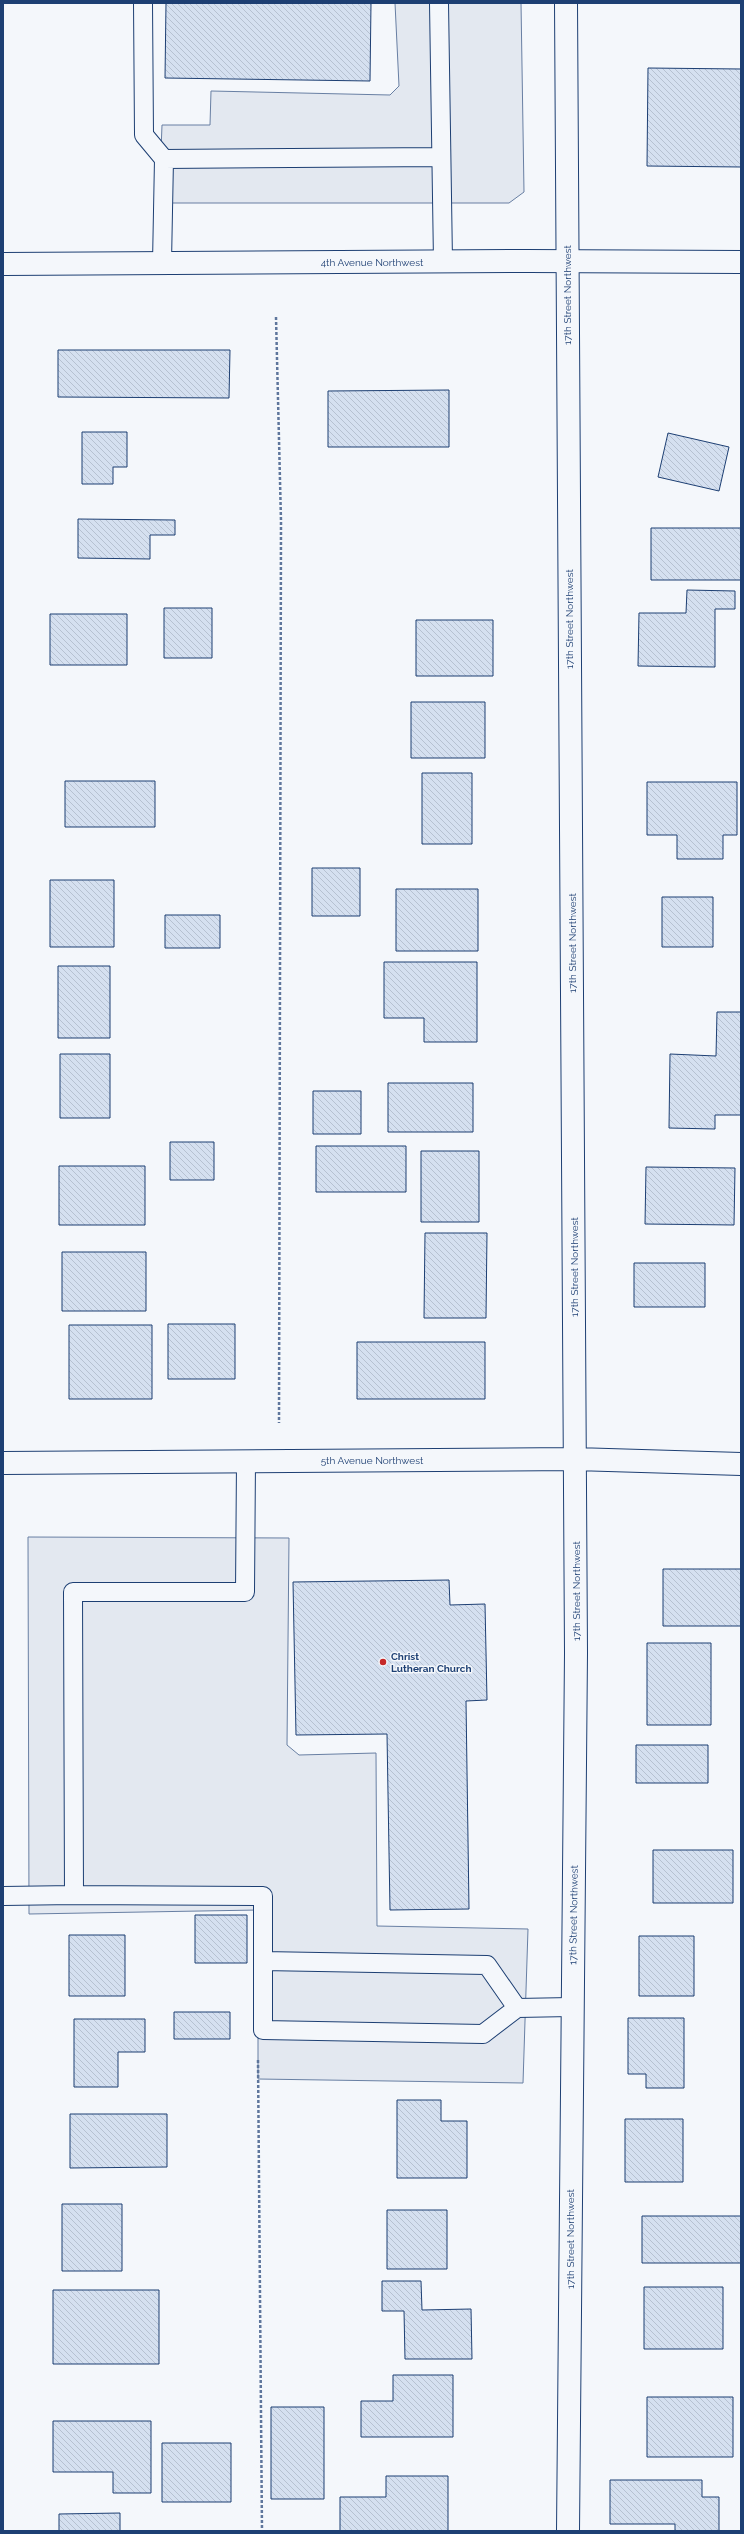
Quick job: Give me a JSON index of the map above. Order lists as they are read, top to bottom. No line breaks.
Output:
{"streets":{"street":["4th Avenue Northwest","17th Street Northwest","5th Avenue Northwest"]},"crossings":[["4th Avenue Northwest","17th Street Northwest"],["17th Street Northwest","5th Avenue Northwest"]],"places":["Christ Lutheran Church"]}
